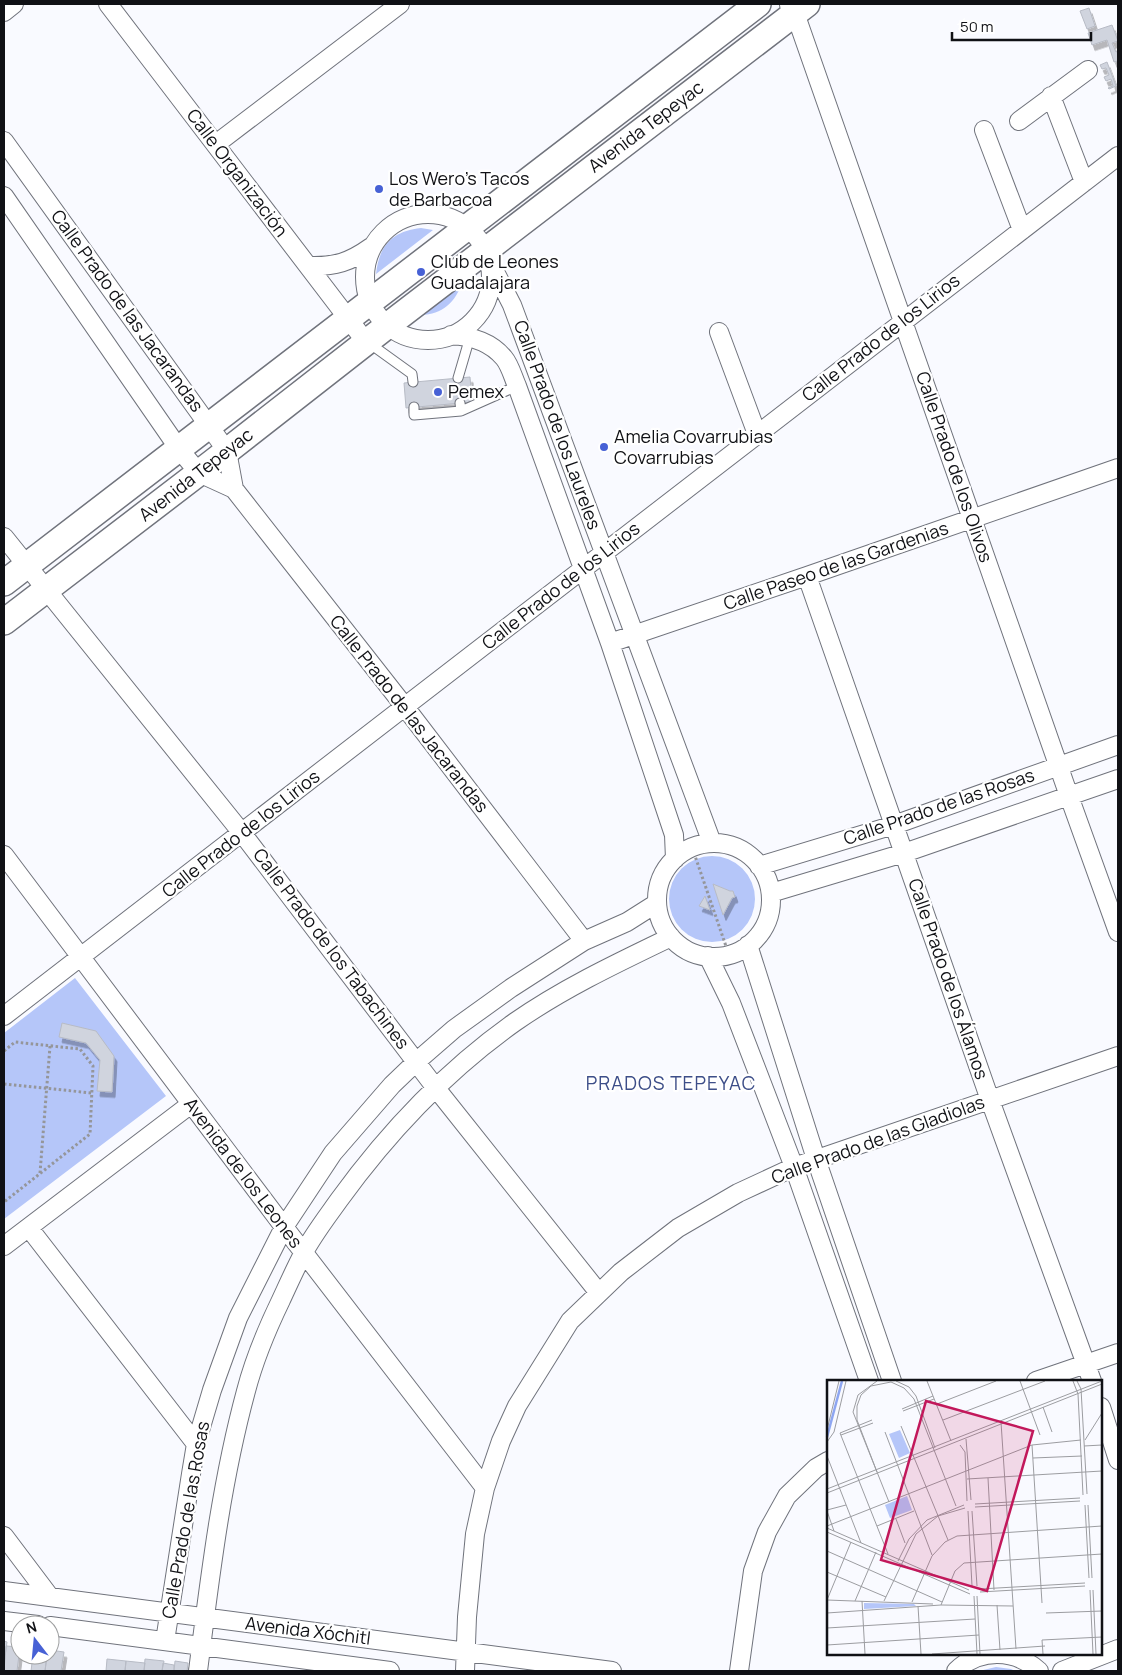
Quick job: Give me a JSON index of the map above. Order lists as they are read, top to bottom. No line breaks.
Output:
{"streets":{"street":["Avenida Tepeyac","Calle Organización","Calle Prado de las Jacarandas","Calle Prado de los Lirios","Calle Prado de los Laureles","Calle Prado de los Olivos","Calle Paseo de las Gardenias","Calle Prado de las Rosas","Calle Prado de los Tabachines","Calle Prado de los Álamos","Calle Prado de las Gladiolas","Avenida de los Leones","Avenida Xóchitl"]},"crossings":[["Avenida Tepeyac","Calle Organización"],["Avenida Tepeyac","Calle Prado de las Jacarandas"],["Avenida Tepeyac","Calle Prado de los Laureles"],["Avenida Tepeyac","Calle Prado de los Olivos"],["Avenida Tepeyac","Calle Prado de los Tabachines"],["Calle Prado de las Jacarandas","Calle Prado de los Lirios"],["Calle Prado de las Jacarandas","Calle Prado de las Rosas"],["Calle Prado de los Lirios","Calle Prado de los Laureles"],["Calle Prado de los Lirios","Calle Prado de los Olivos"],["Calle Prado de los Lirios","Calle Prado de los Tabachines"],["Calle Prado de los Lirios","Avenida de los Leones"],["Calle Prado de los Laureles","Calle Paseo de las Gardenias"],["Calle Prado de los Olivos","Calle Paseo de las Gardenias"],["Calle Prado de los Olivos","Calle Prado de las Rosas"],["Calle Paseo de las Gardenias","Calle Prado de los Álamos"],["Calle Prado de las Rosas","Calle Prado de los Tabachines"],["Calle Prado de las Rosas","Calle Prado de los Álamos"],["Calle Prado de las Rosas","Avenida de los Leones"],["Calle Prado de las Rosas","Avenida Xóchitl"],["Calle Prado de los Tabachines","Calle Prado de las Gladiolas"],["Calle Prado de los Álamos","Calle Prado de las Gladiolas"],["Calle Prado de las Gladiolas","Avenida de los Leones"],["Calle Prado de las Gladiolas","Avenida Xóchitl"]],"districts":["PRADOS TEPEYAC"],"places":["Los Wero's Tacos de Barbacoa","Club de Leones Guadalajara","Pemex","Amelia Covarrubias Covarrubias"],"scale_bar":"50 m","north":"top"}
